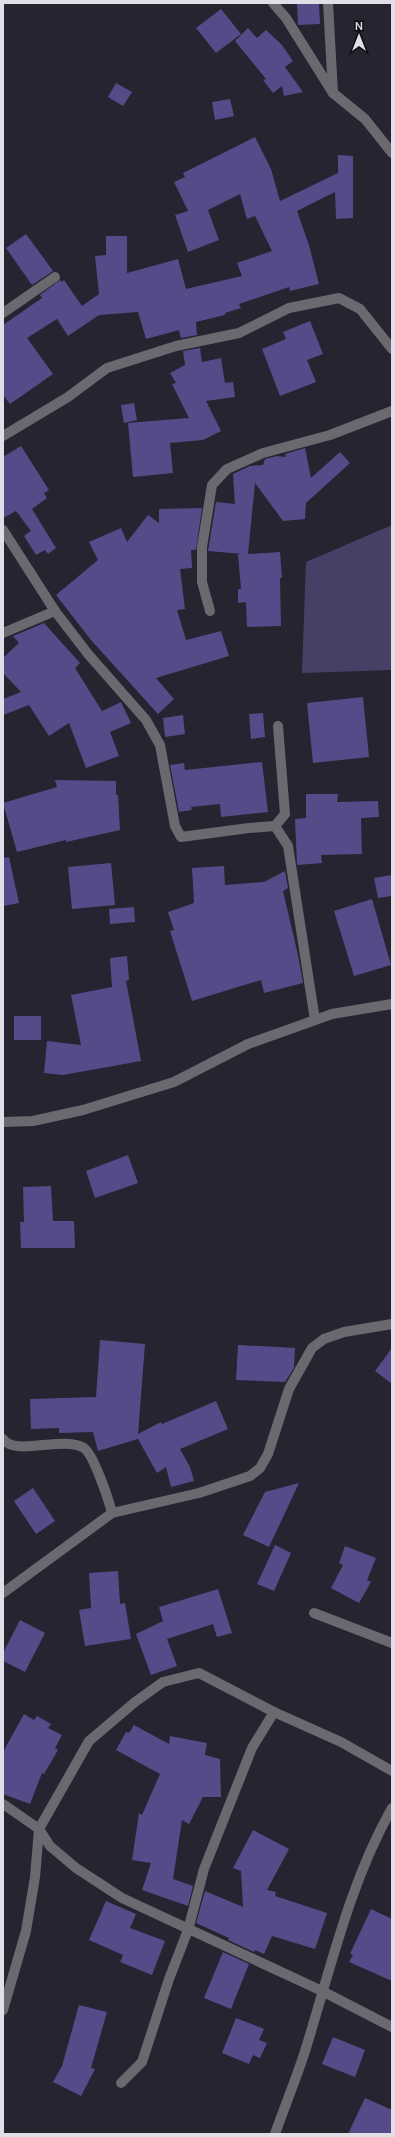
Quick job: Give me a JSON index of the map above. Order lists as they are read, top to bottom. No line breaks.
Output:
{"north":"top"}
